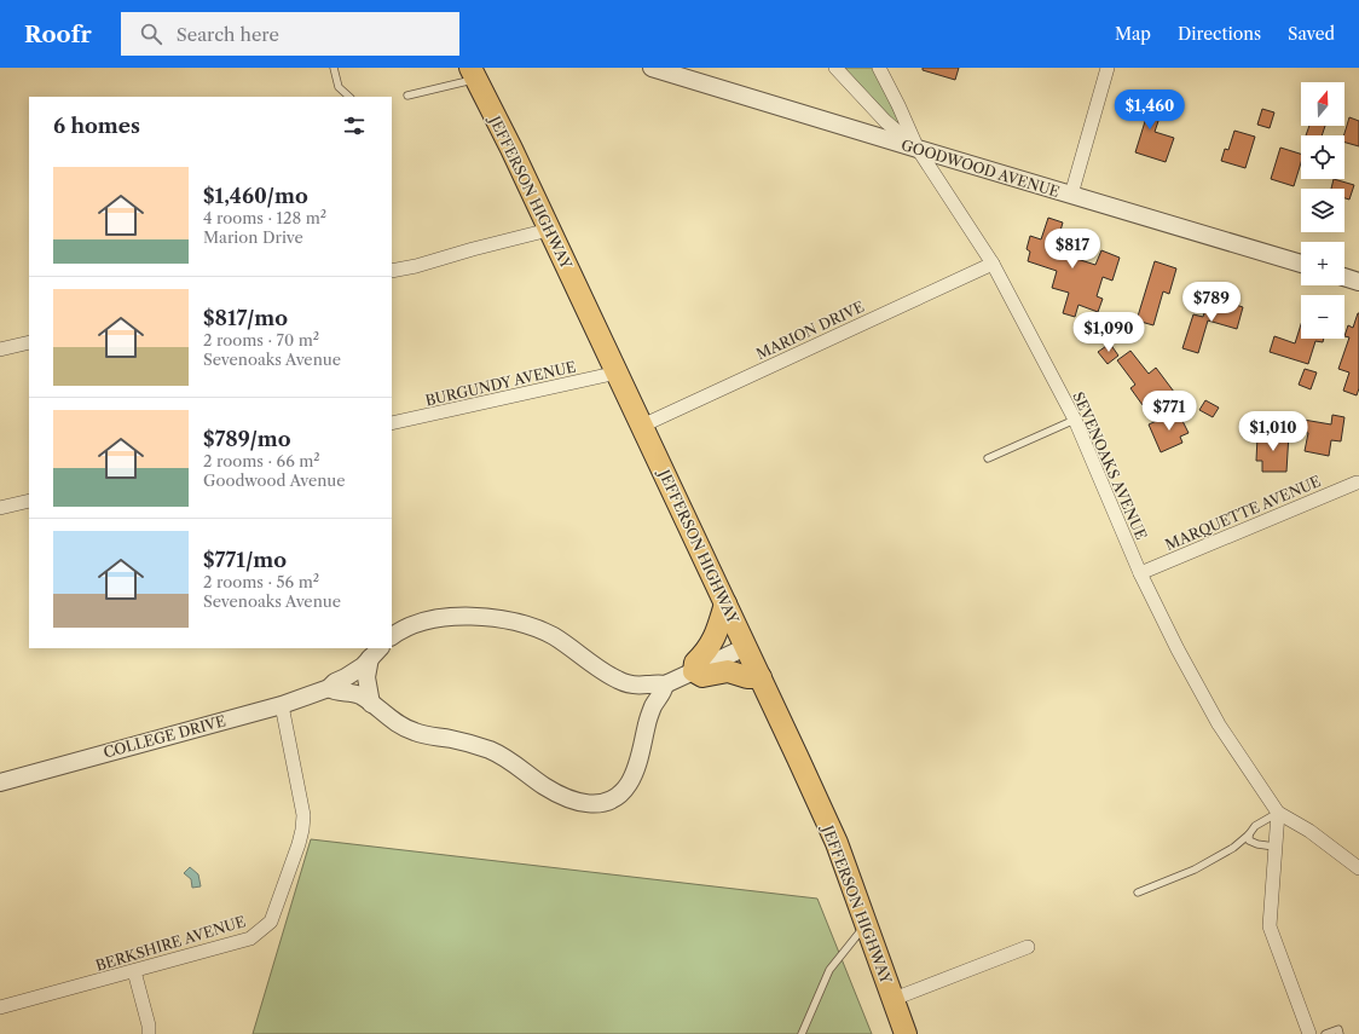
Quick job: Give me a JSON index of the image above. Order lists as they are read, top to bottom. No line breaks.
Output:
{"streets":{"main road":["JEFFERSON HIGHWAY"],"street":["GOODWOOD AVENUE","MARION DRIVE","BURGUNDY AVENUE","SEVENOAKS AVENUE","MARQUETTE AVENUE","COLLEGE DRIVE","BERKSHIRE AVENUE"]},"crossings":[["GOODWOOD AVENUE","SEVENOAKS AVENUE"],["JEFFERSON HIGHWAY","MARION DRIVE"],["JEFFERSON HIGHWAY","BURGUNDY AVENUE"],["MARION DRIVE","SEVENOAKS AVENUE"],["SEVENOAKS AVENUE","MARQUETTE AVENUE"],["COLLEGE DRIVE","BERKSHIRE AVENUE"]],"north":"top","page":{"header":"Roofr","search":"Search here","nav":["Map","Directions","Saved"],"map_buttons":["+","−"],"price":["$1,460","$817","$789","$1,090","$771","$1,010"],"heading":"6 homes","list":[{"name":"$1,460/mo","note":"4 rooms · 128 m² · Marion Drive"},{"name":"$817/mo","note":"2 rooms · 70 m² · Sevenoaks Avenue"},{"name":"$789/mo","note":"2 rooms · 66 m² · Goodwood Avenue"},{"name":"$771/mo","note":"2 rooms · 56 m² · Sevenoaks Avenue"}]}}
